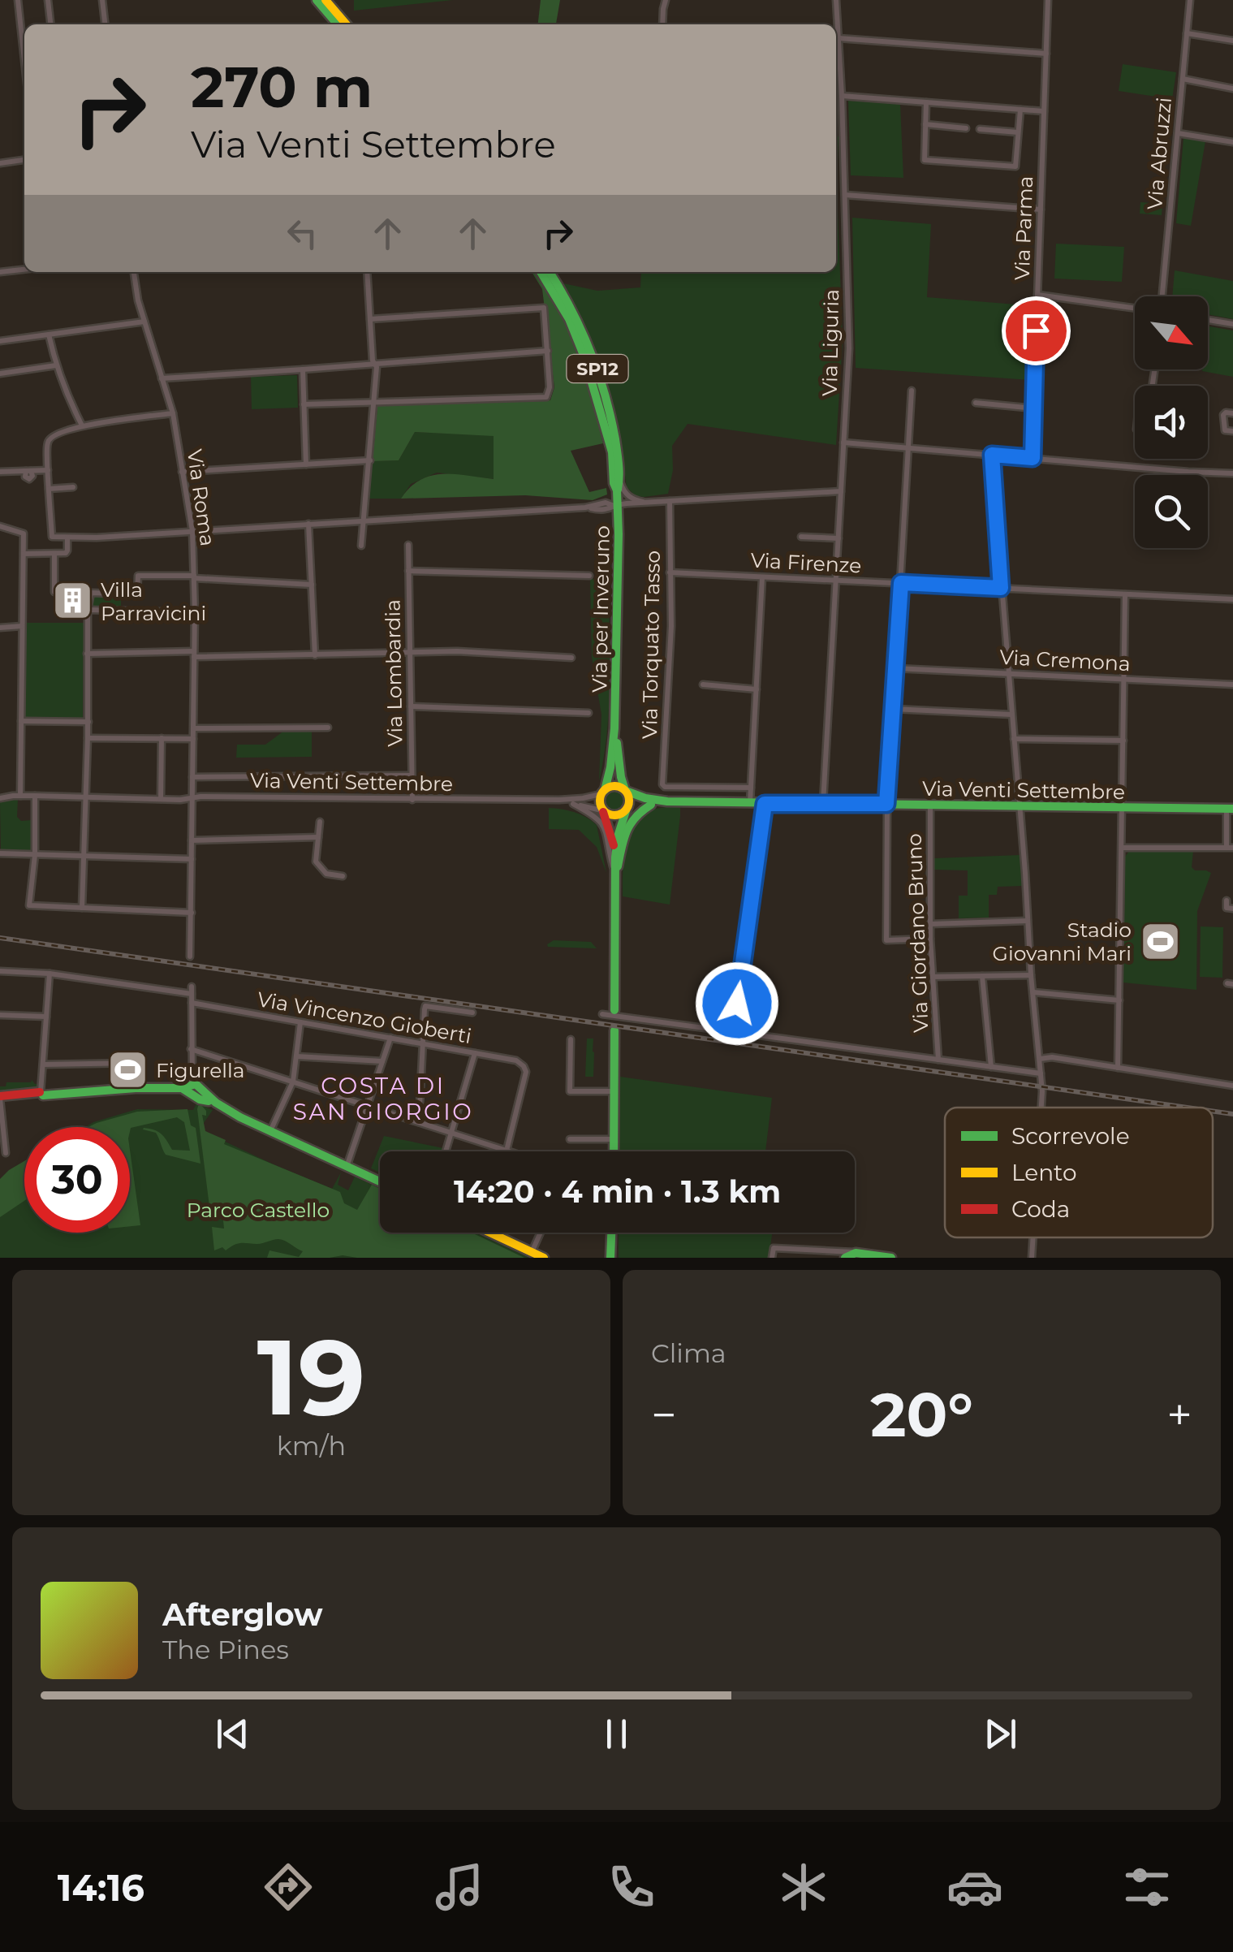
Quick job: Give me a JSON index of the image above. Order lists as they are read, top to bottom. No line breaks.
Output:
{"streets":{"main road":["SP12","Via per Inveruno","Via Venti Settembre"],"street":["Via Abruzzi","Via Parma","Via Liguria","Via Roma","Via Firenze","Via Torquato Tasso","Via Cremona","Via Lombardia","Via Giordano Bruno","Via Vincenzo Gioberti"]},"crossings":[["Via Liguria","Via Firenze"],["Via Liguria","Via Venti Settembre"],["Via Roma","Via Venti Settembre"],["Via Firenze","Via Torquato Tasso"],["Via per Inveruno","Via Venti Settembre"],["Via Lombardia","Via Venti Settembre"],["Via Venti Settembre","Via Giordano Bruno"]],"districts":["COSTA DI SAN GIORGIO"],"parks":["Parco Castello"],"places":{"building":["Villa Parravicini"],"sports":["Stadio Giovanni Mari","Figurella"]},"legend":["Scorrevole","Lento","Coda"],"north":"bottom right","page":{"turn":["270 m","Via Venti Settembre"],"limit":"30","trip":"14:20 · 4 min · 1.3 km","tile":[["19","km/h"],"Clima"],"heat":["−","20°","+"],"song":["Afterglow","The Pines"],"tabs":"14:16"}}
